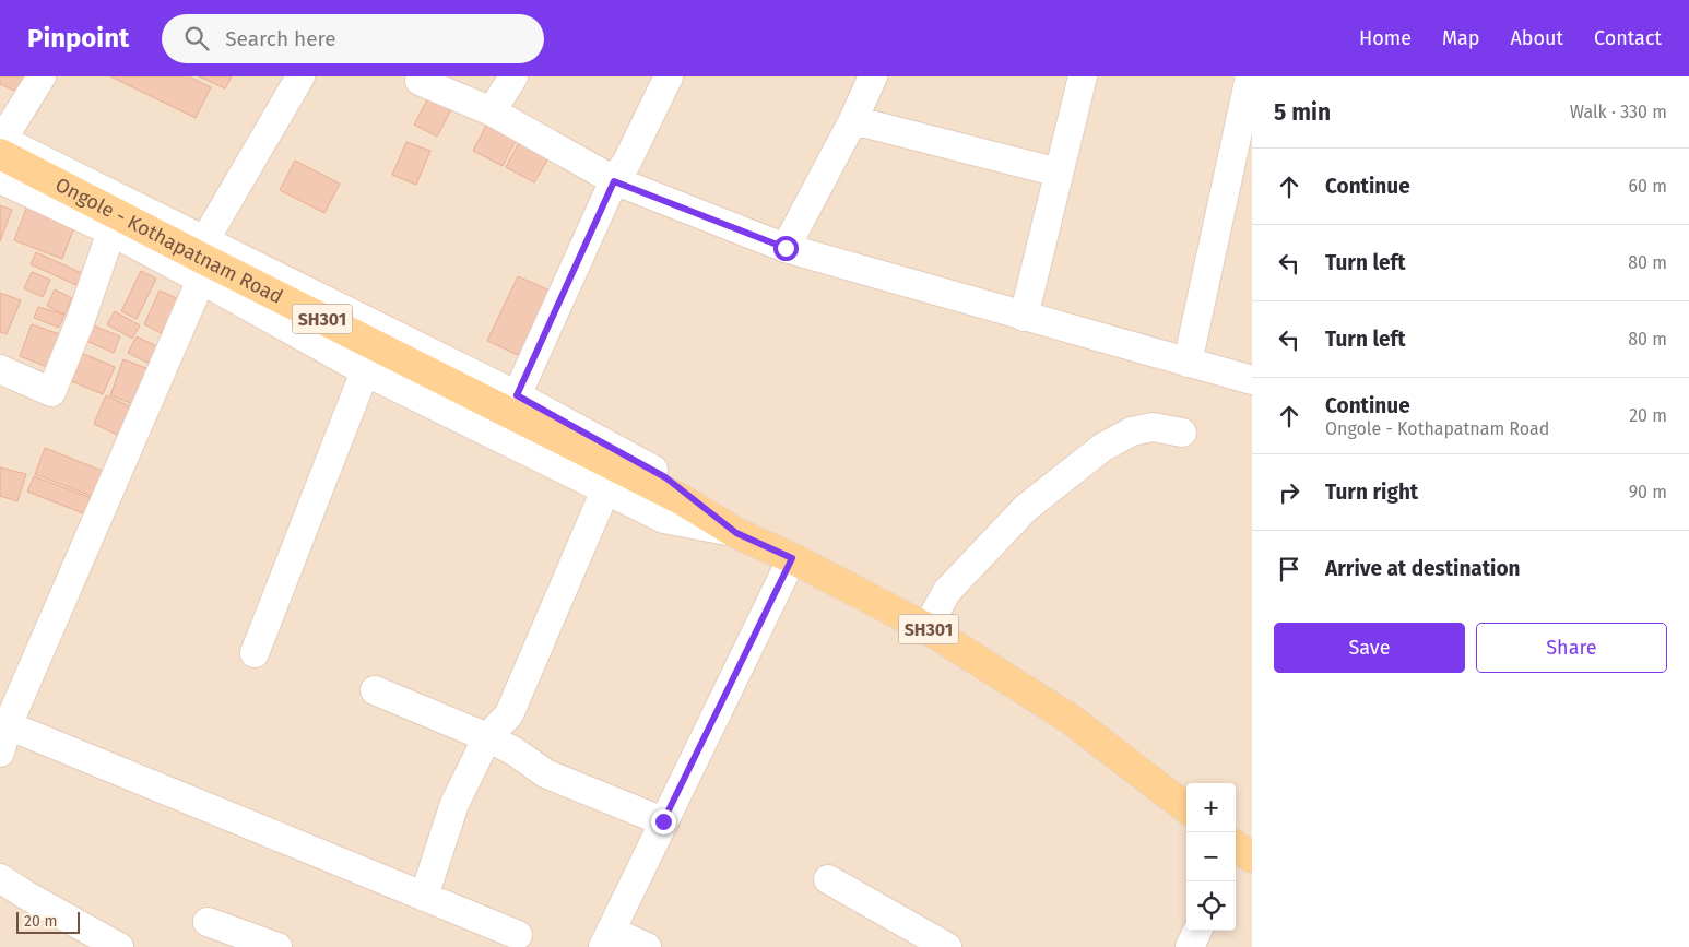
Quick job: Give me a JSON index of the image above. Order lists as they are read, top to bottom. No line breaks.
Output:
{"streets":{"main road":["Ongole - Kothapatnam Road","SH301"]},"scale_bar":"20 m","page":{"header":"Pinpoint","search":"Search here","nav":["Home","Map","About","Contact"],"heading":["5 min","Walk · 330 m"],"list":[["Continue","60 m"],["Turn left","80 m"],["Turn left","80 m"],["Continue","Ongole - Kothapatnam Road","20 m"],["Turn right","90 m"],"Arrive at destination"],"buttons":["Save","Share"],"map_buttons":["+","−"],"scale":"20 m"}}
